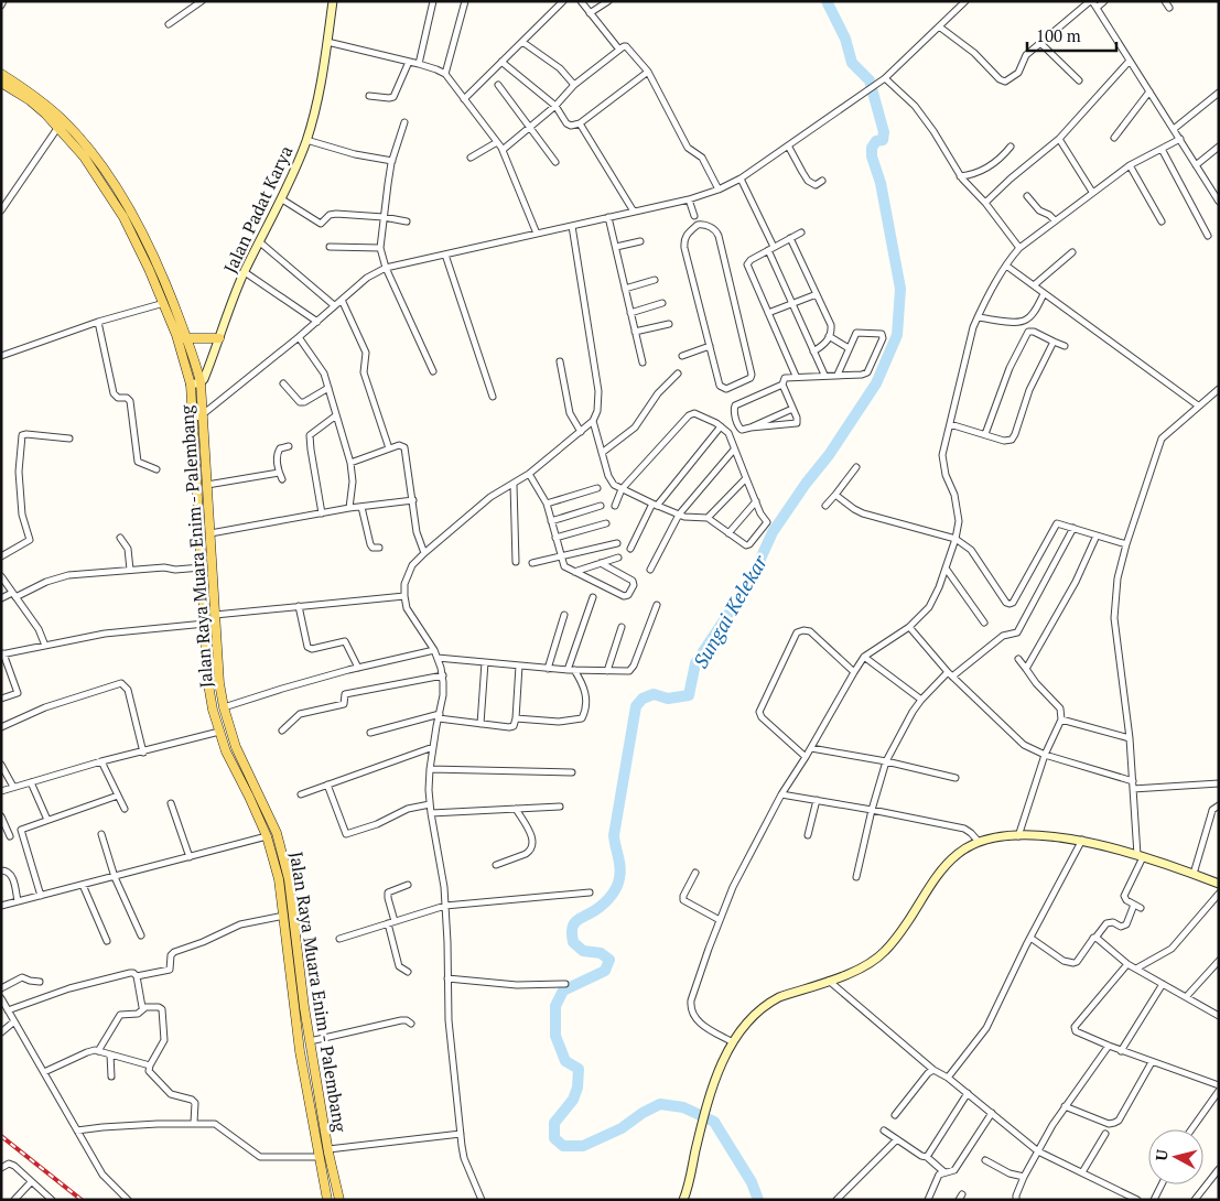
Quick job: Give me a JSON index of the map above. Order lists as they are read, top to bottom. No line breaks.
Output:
{"streets":{"main road":["Jalan Raya Muara Enim - Palembang"],"street":["Jalan Padat Karya"]},"crossings":[["Jalan Padat Karya","Jalan Raya Muara Enim - Palembang"]],"water":["Sungai Kelekar"],"scale_bar":"100 m","north":"left"}
